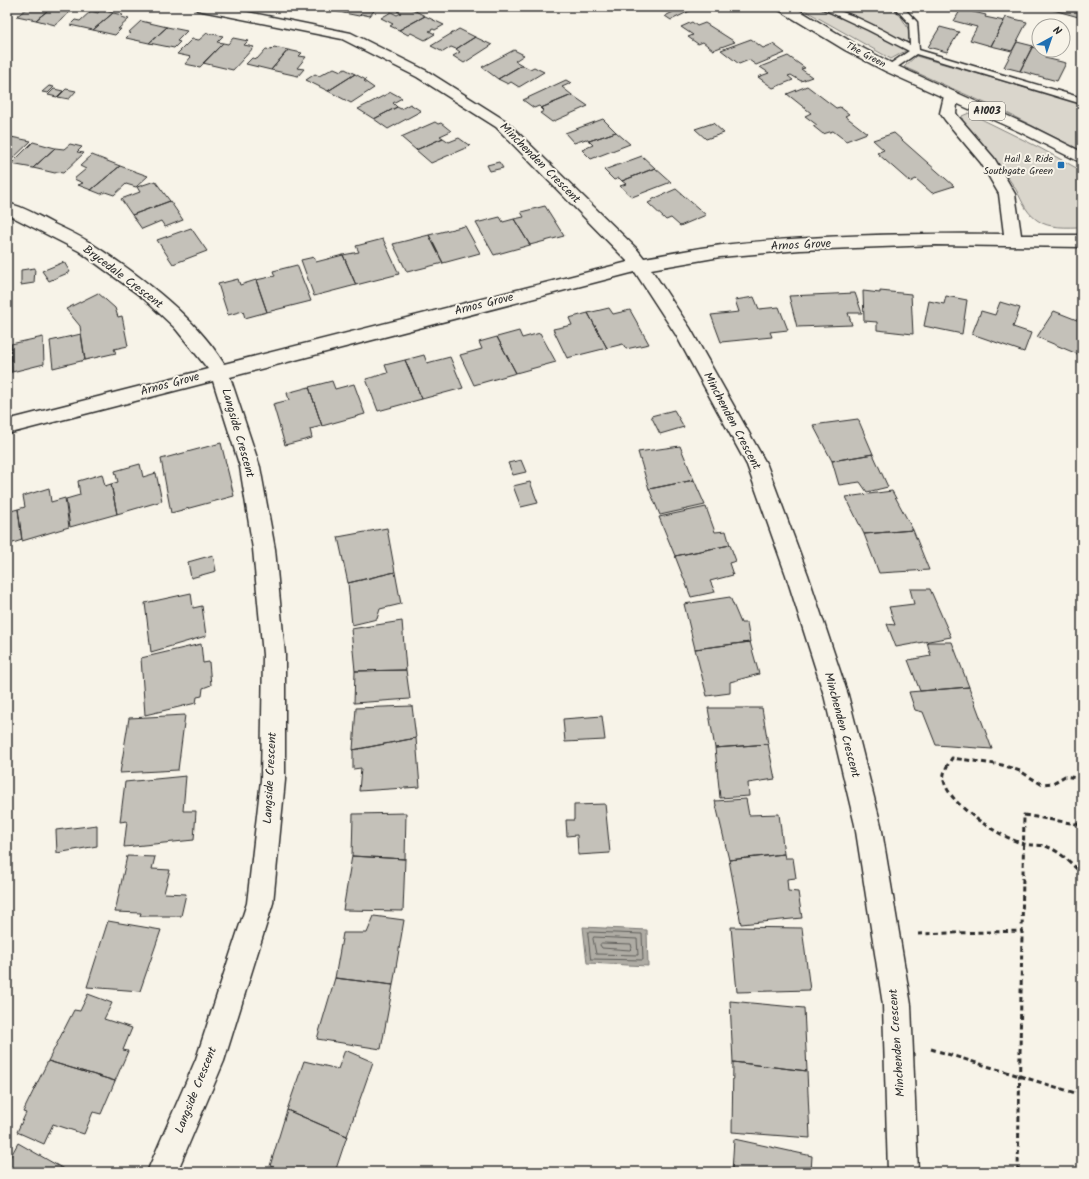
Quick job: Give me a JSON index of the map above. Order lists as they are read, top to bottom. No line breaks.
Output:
{"streets":{"street":["The Green","A1003","Minchenden Crescent","Arnos Grove","Brycedale Crescent","Langside Crescent"]},"crossings":[["Minchenden Crescent","Arnos Grove"],["Arnos Grove","Brycedale Crescent"],["Arnos Grove","Langside Crescent"],["Brycedale Crescent","Langside Crescent"]],"places":{"transit":["Hail & Ride Southgate Green"]},"north":"top right"}
